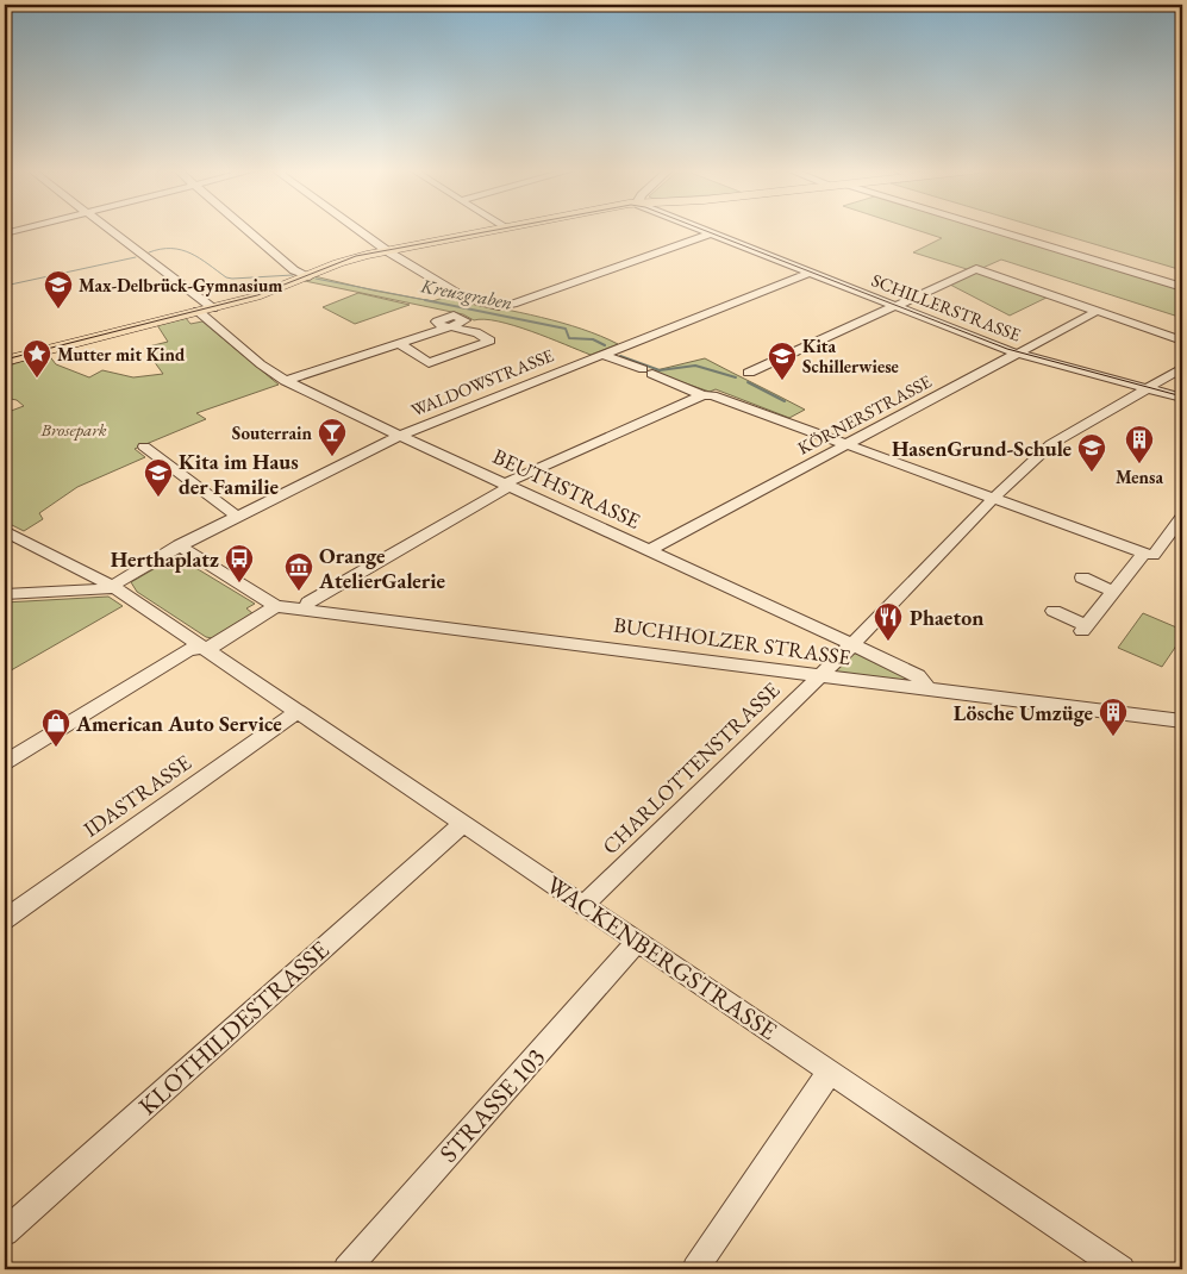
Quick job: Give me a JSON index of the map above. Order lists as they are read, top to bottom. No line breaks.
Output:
{"streets":{"street":["SCHILLERSTRASSE","WALDOWSTRASSE","KÖRNERSTRASSE","BEUTHSTRASSE","BUCHHOLZER STRASSE","CHARLOTTENSTRASSE","IDASTRASSE","WACKENBERGSTRASSE","KLOTHILDESTRASSE","STRASSE 103"]},"crossings":[["SCHILLERSTRASSE","WALDOWSTRASSE"],["SCHILLERSTRASSE","KÖRNERSTRASSE"],["SCHILLERSTRASSE","CHARLOTTENSTRASSE"],["WALDOWSTRASSE","BEUTHSTRASSE"],["KÖRNERSTRASSE","BEUTHSTRASSE"],["BEUTHSTRASSE","BUCHHOLZER STRASSE"],["BEUTHSTRASSE","CHARLOTTENSTRASSE"],["BUCHHOLZER STRASSE","CHARLOTTENSTRASSE"],["CHARLOTTENSTRASSE","WACKENBERGSTRASSE"],["IDASTRASSE","WACKENBERGSTRASSE"],["WACKENBERGSTRASSE","KLOTHILDESTRASSE"],["WACKENBERGSTRASSE","STRASSE 103"]],"water":["Kreuzgraben"],"parks":["Brosepark"],"places":{"school or university":["Max-Delbrück-Gymnasium","Kita Schillerwiese","HasenGrund-Schule","Kita im Haus der Familie"],"place":["Mutter mit Kind"],"bar":["Souterrain"],"building":["Mensa","Lösche Umzüge"],"bus stop":["Herthaplatz"],"museum":["Orange AtelierGalerie"],"restaurant":["Phaeton"],"shop":["American Auto Service"]}}
